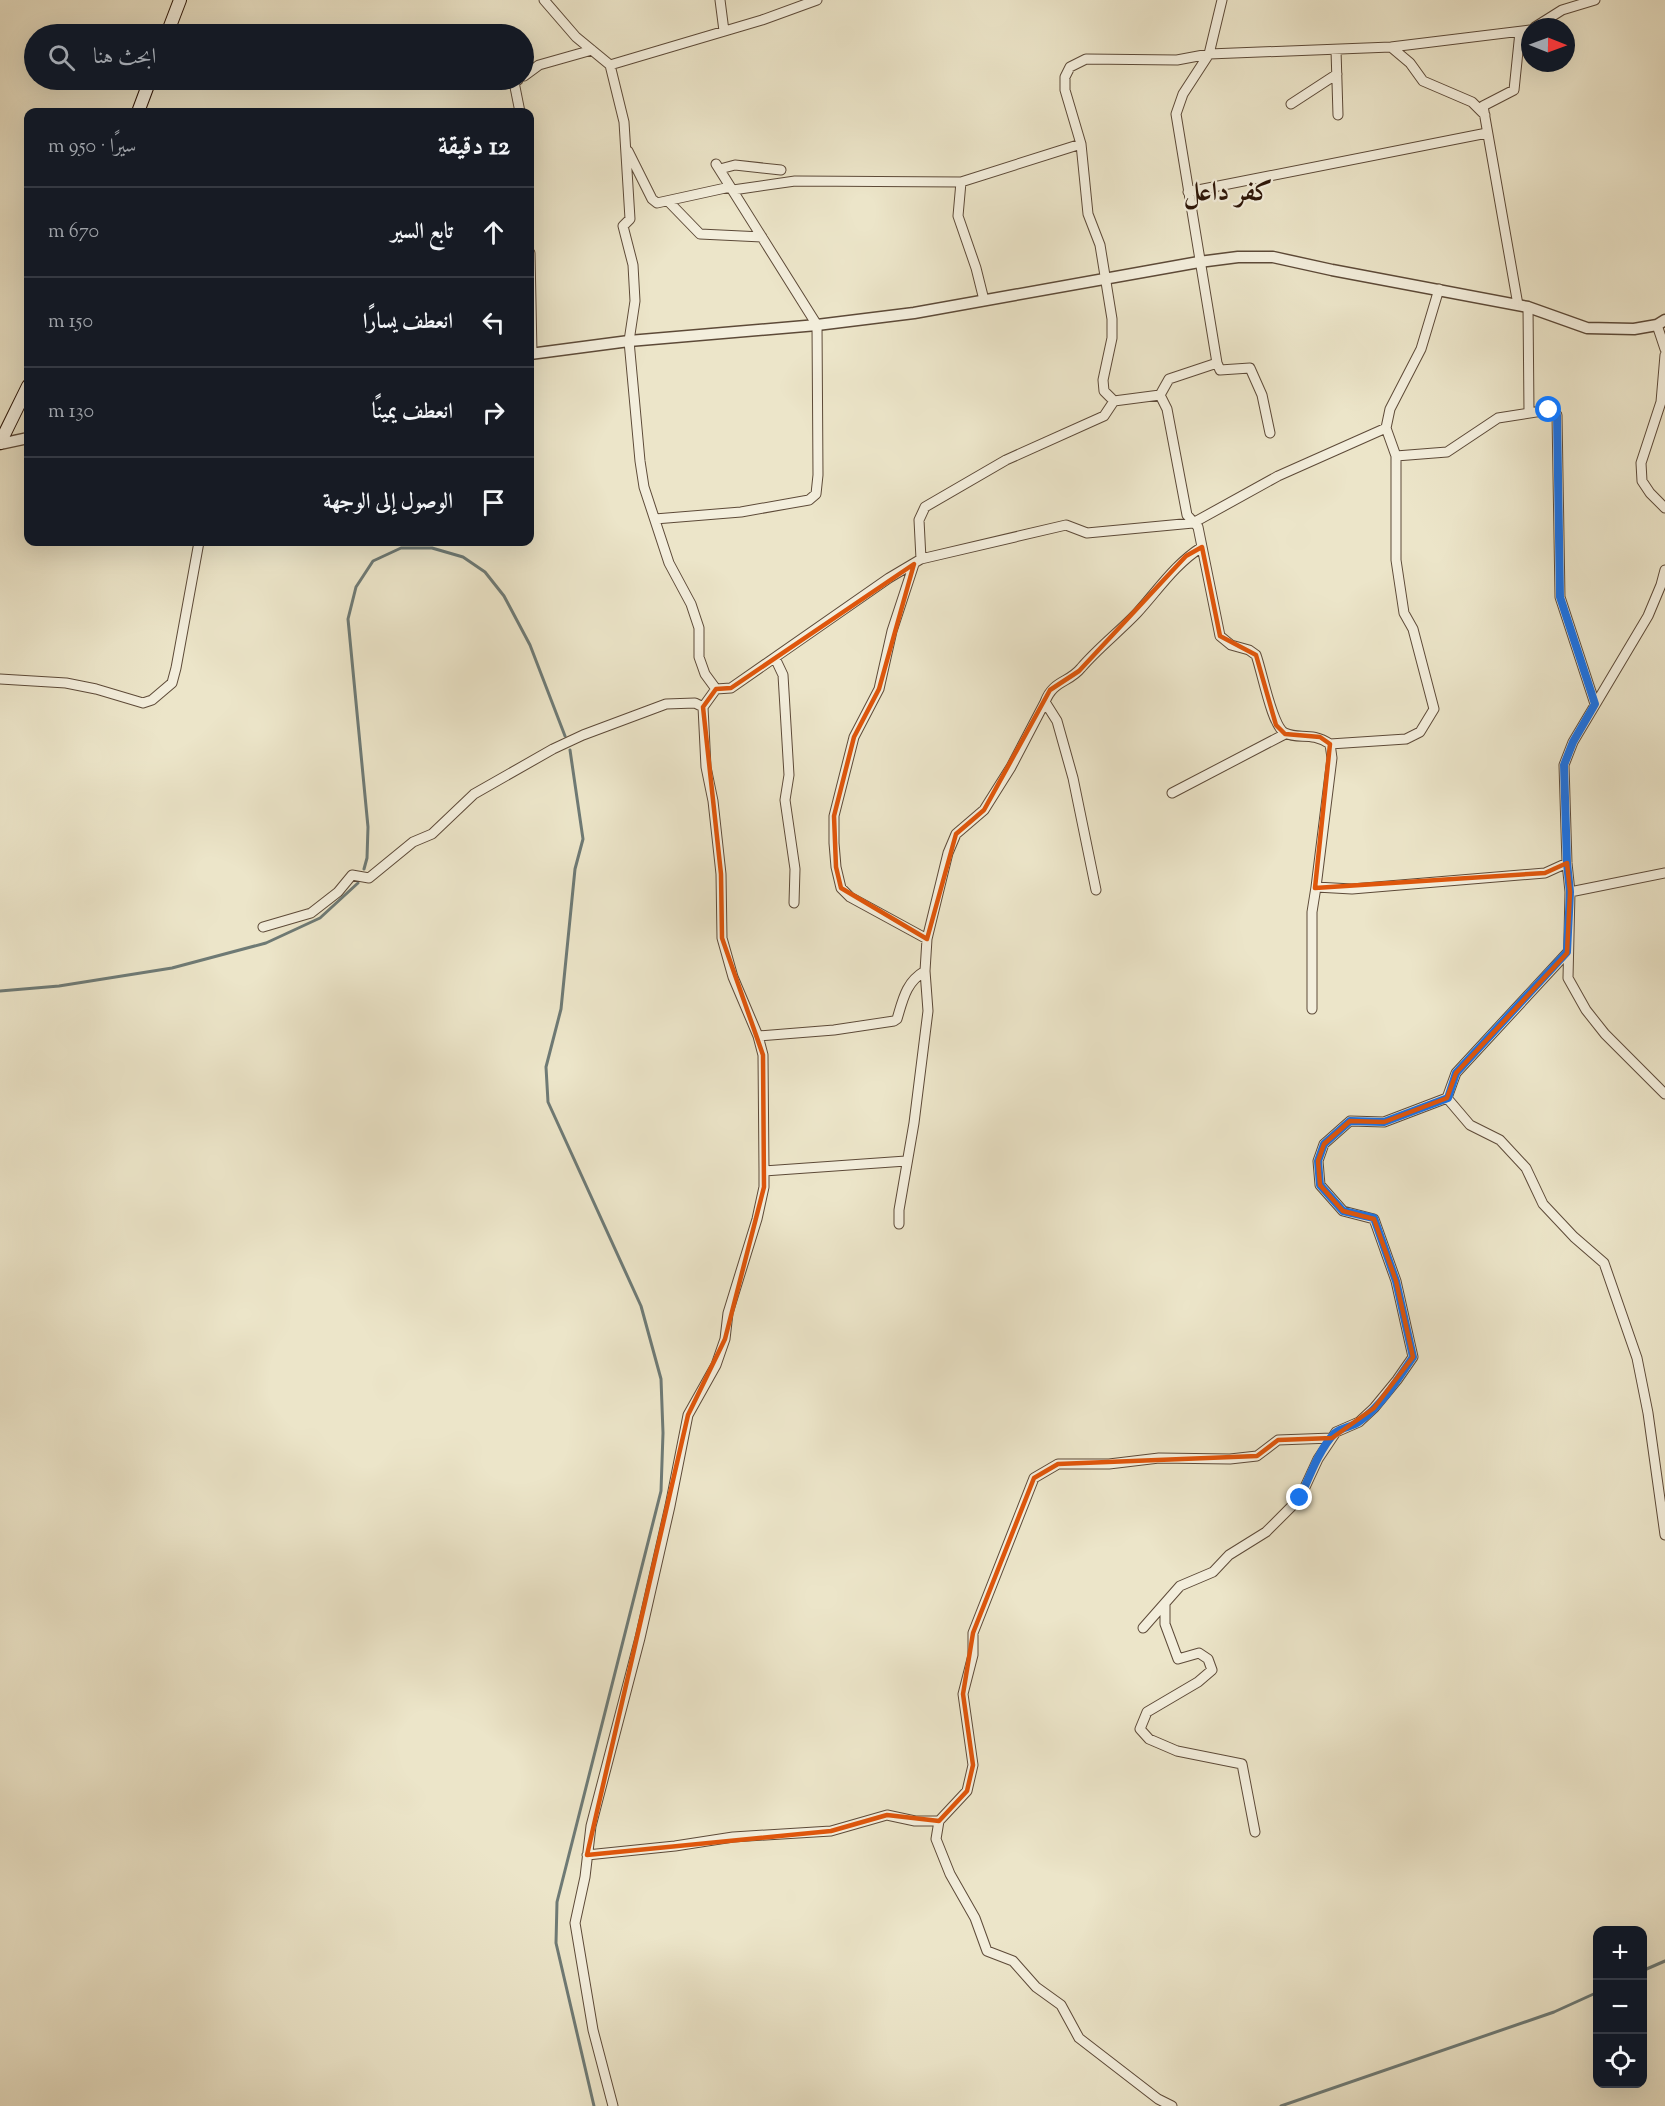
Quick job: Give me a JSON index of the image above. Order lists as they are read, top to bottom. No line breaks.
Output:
{"districts":["كفر داعل"],"north":"right","page":{"search":"ابحث هنا","heading":["12 دقيقة","سيرًا · 950 m"],"list":[["تابع السير","670 m"],["انعطف يسارًا","150 m"],["انعطف يمينًا","130 m"],"الوصول إلى الوجهة"],"map_buttons":["+","−"]}}
